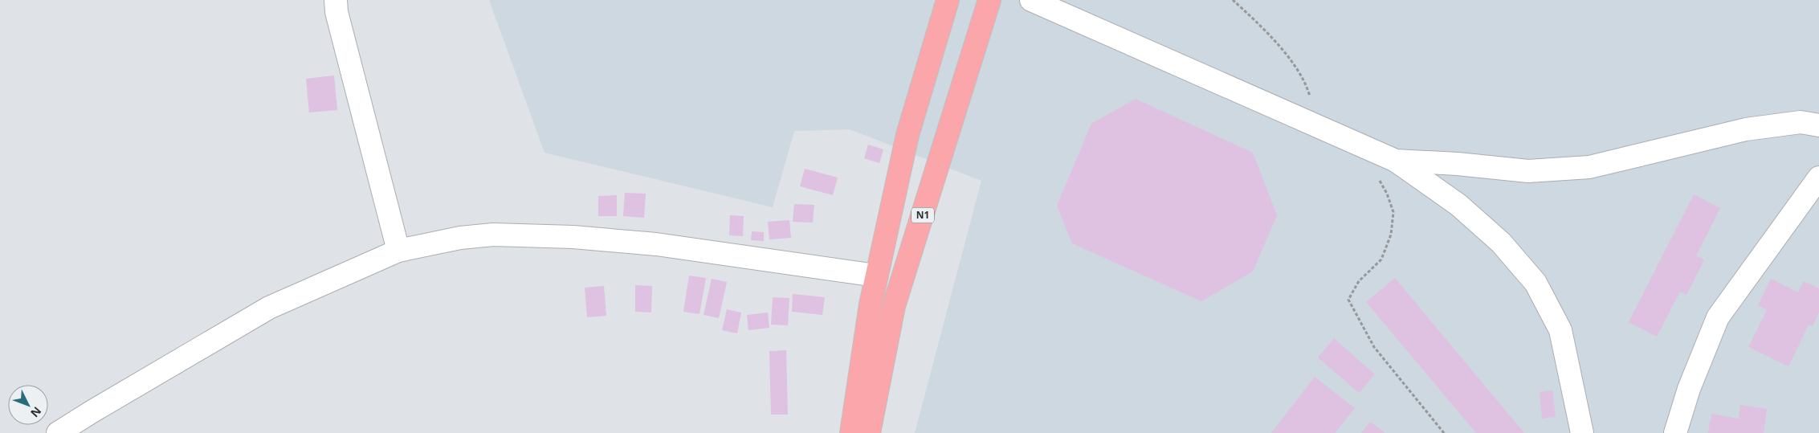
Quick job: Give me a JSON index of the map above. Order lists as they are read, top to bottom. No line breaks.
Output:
{"streets":{"highway":["N1"]},"north":"bottom right"}
